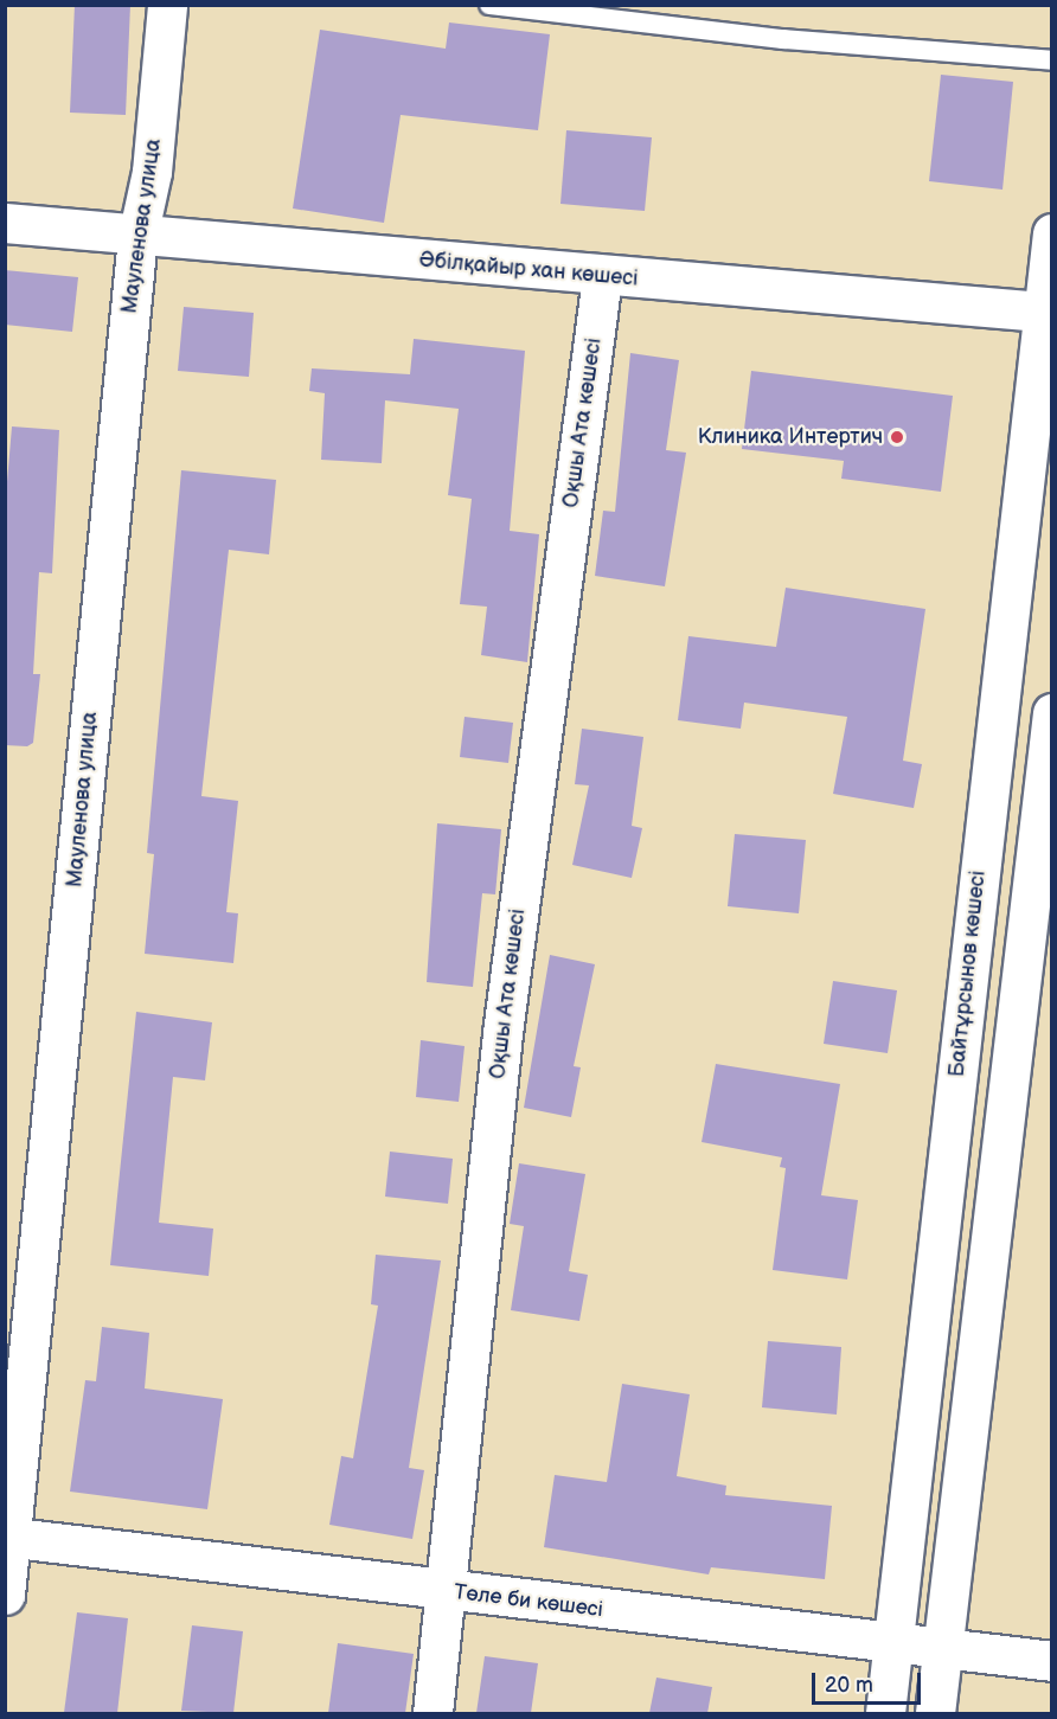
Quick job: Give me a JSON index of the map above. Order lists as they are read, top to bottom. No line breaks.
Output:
{"streets":{"street":["Мауленова улица","Әбілқайыр хан көшесі","Оқшы Ата көшесі","Байтұрсынов көшесі","Төле би көшесі"]},"crossings":[["Мауленова улица","Әбілқайыр хан көшесі"],["Мауленова улица","Төле би көшесі"],["Әбілқайыр хан көшесі","Оқшы Ата көшесі"],["Әбілқайыр хан көшесі","Байтұрсынов көшесі"],["Оқшы Ата көшесі","Төле би көшесі"],["Байтұрсынов көшесі","Төле би көшесі"]],"places":["Клиника Интертич"],"scale_bar":"20 m"}
